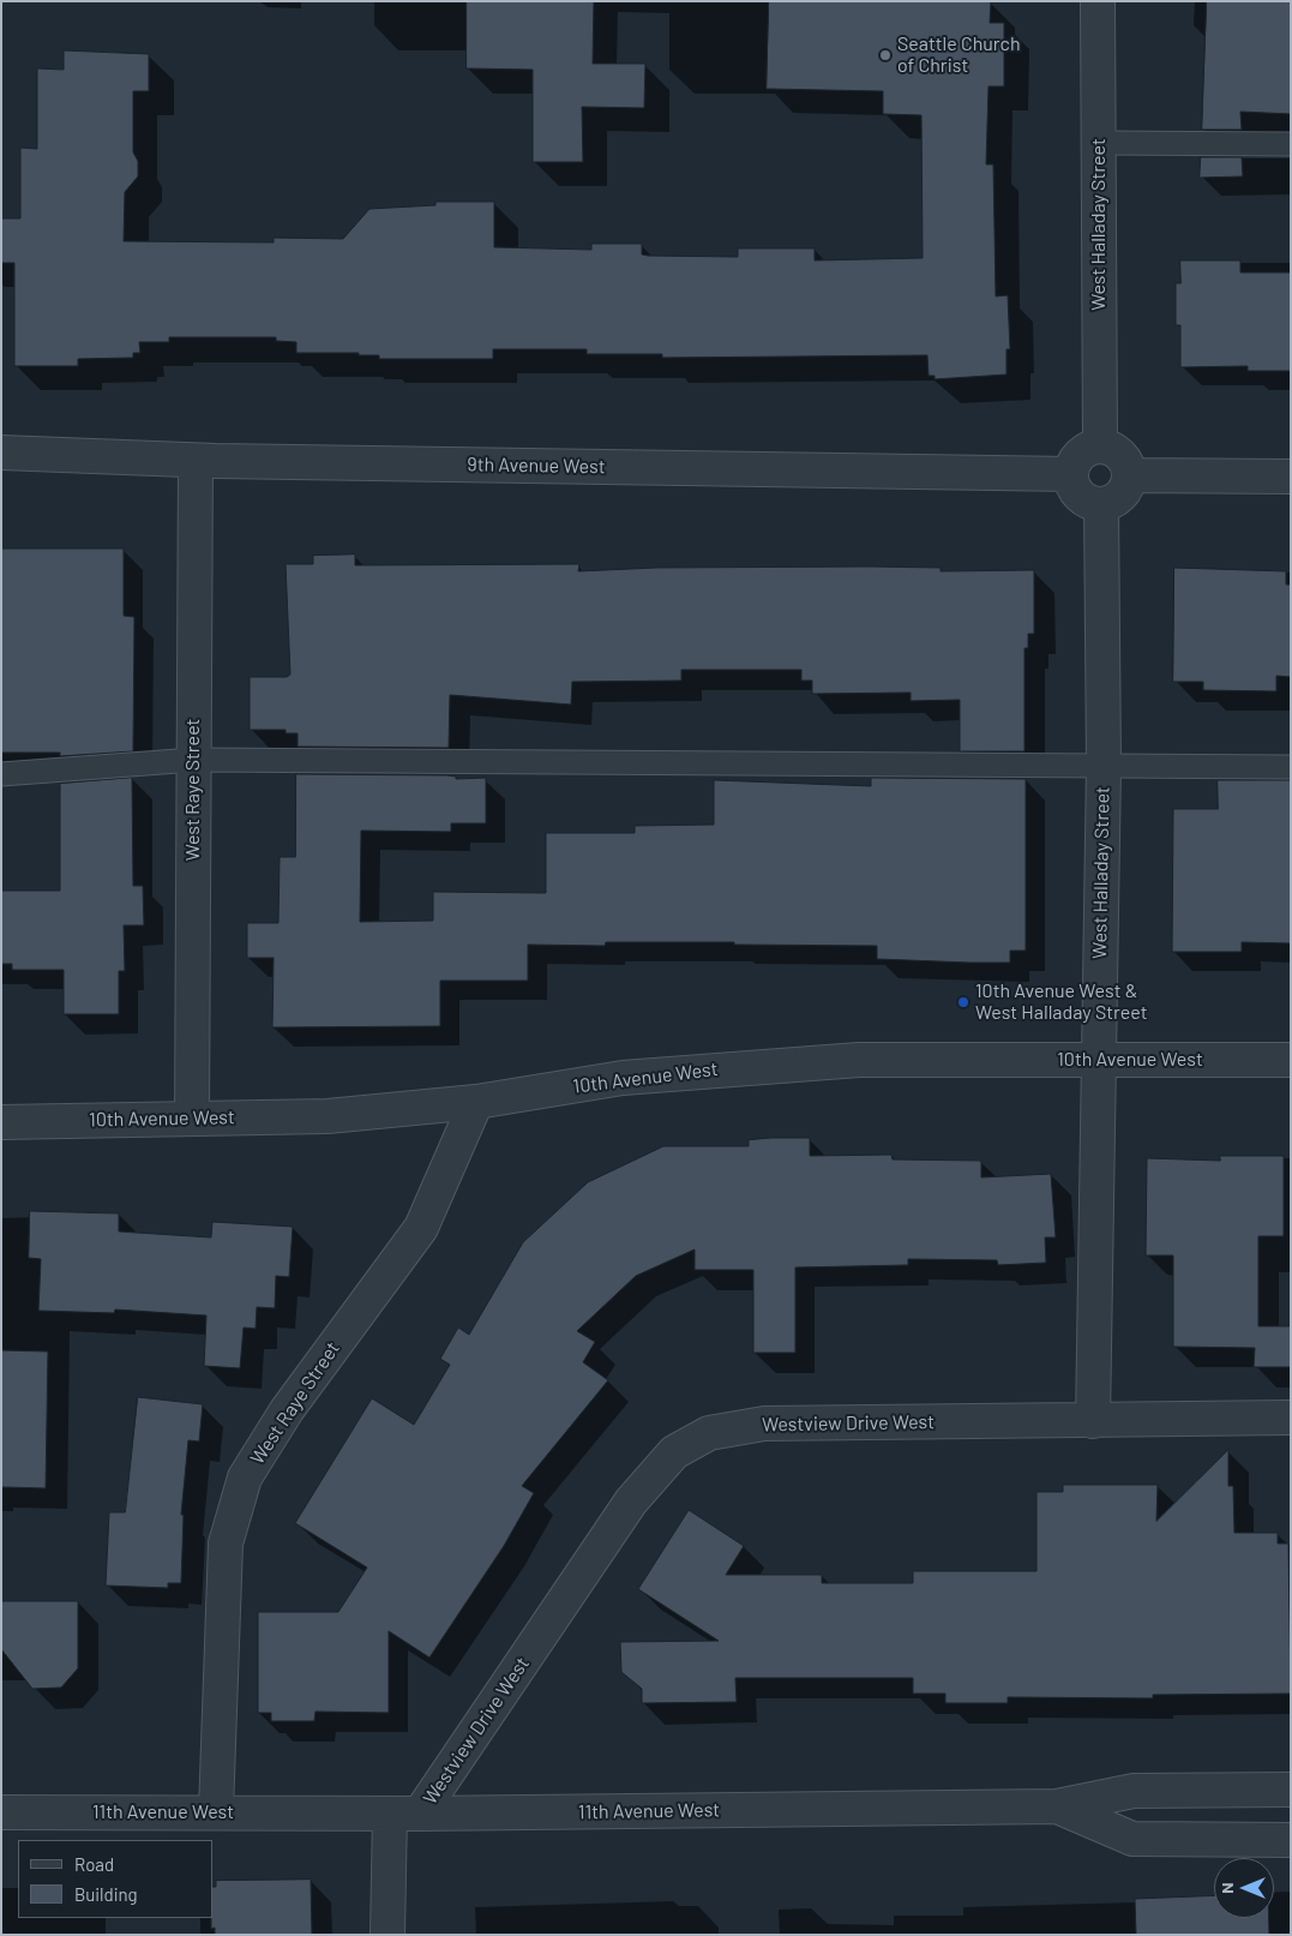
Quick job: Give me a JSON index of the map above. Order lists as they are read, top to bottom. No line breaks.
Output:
{"streets":{"street":["West Halladay Street","9th Avenue West","West Raye Street","10th Avenue West","Westview Drive West","11th Avenue West"]},"crossings":[["West Halladay Street","9th Avenue West"],["West Halladay Street","10th Avenue West"],["West Halladay Street","Westview Drive West"],["9th Avenue West","West Raye Street"],["West Raye Street","10th Avenue West"],["West Raye Street","11th Avenue West"],["Westview Drive West","11th Avenue West"]],"places":["Seattle Church of Christ","10th Avenue West & West Halladay Street"],"legend":["Road","Building"],"north":"left"}
